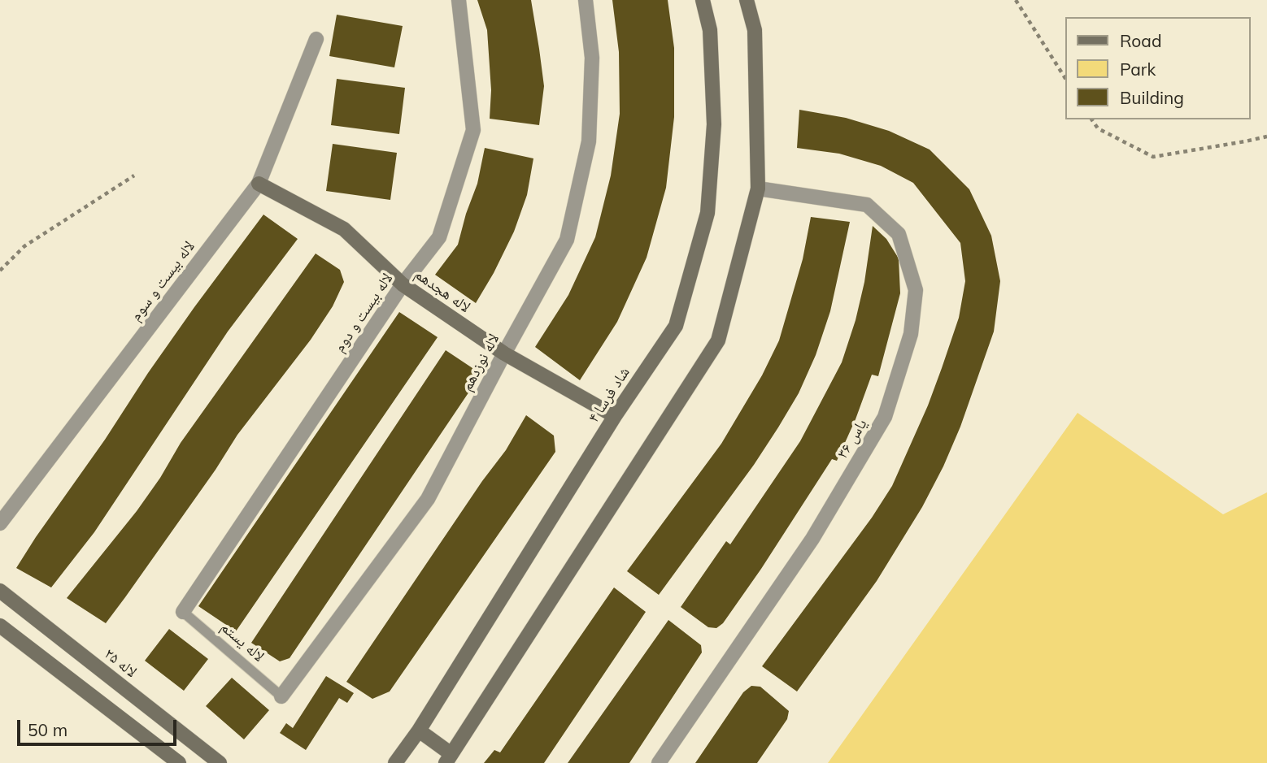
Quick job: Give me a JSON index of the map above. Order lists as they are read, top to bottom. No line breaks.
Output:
{"streets":{"street":["لاله بیست و سوم","لاله هجدهم","لاله بیست و دوم","لاله نوزدهم","شاد فرسا ۴","یاس ۳۶","لاله ۲۵"],"lane":["لاله یستم"]},"crossings":[["لاله بیست و سوم","لاله هجدهم"],["لاله هجدهم","لاله بیست و دوم"],["لاله هجدهم","لاله نوزدهم"],["لاله هجدهم","شاد فرسا ۴"],["لاله بیست و دوم","لاله یستم"],["لاله نوزدهم","لاله یستم"]],"legend":["Road","Park","Building"],"scale_bar":"50 m"}
